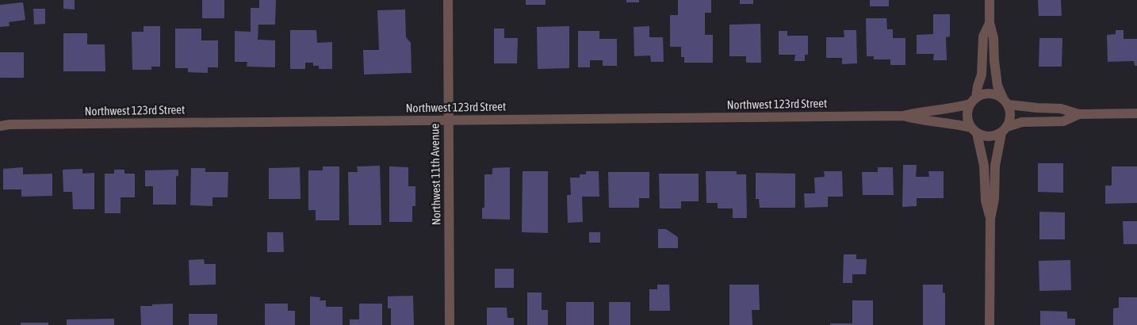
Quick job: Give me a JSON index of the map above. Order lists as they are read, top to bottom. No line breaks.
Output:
{"streets":{"street":["Northwest 123rd Street","Northwest 11th Avenue"]},"crossings":[["Northwest 123rd Street","Northwest 11th Avenue"]]}
